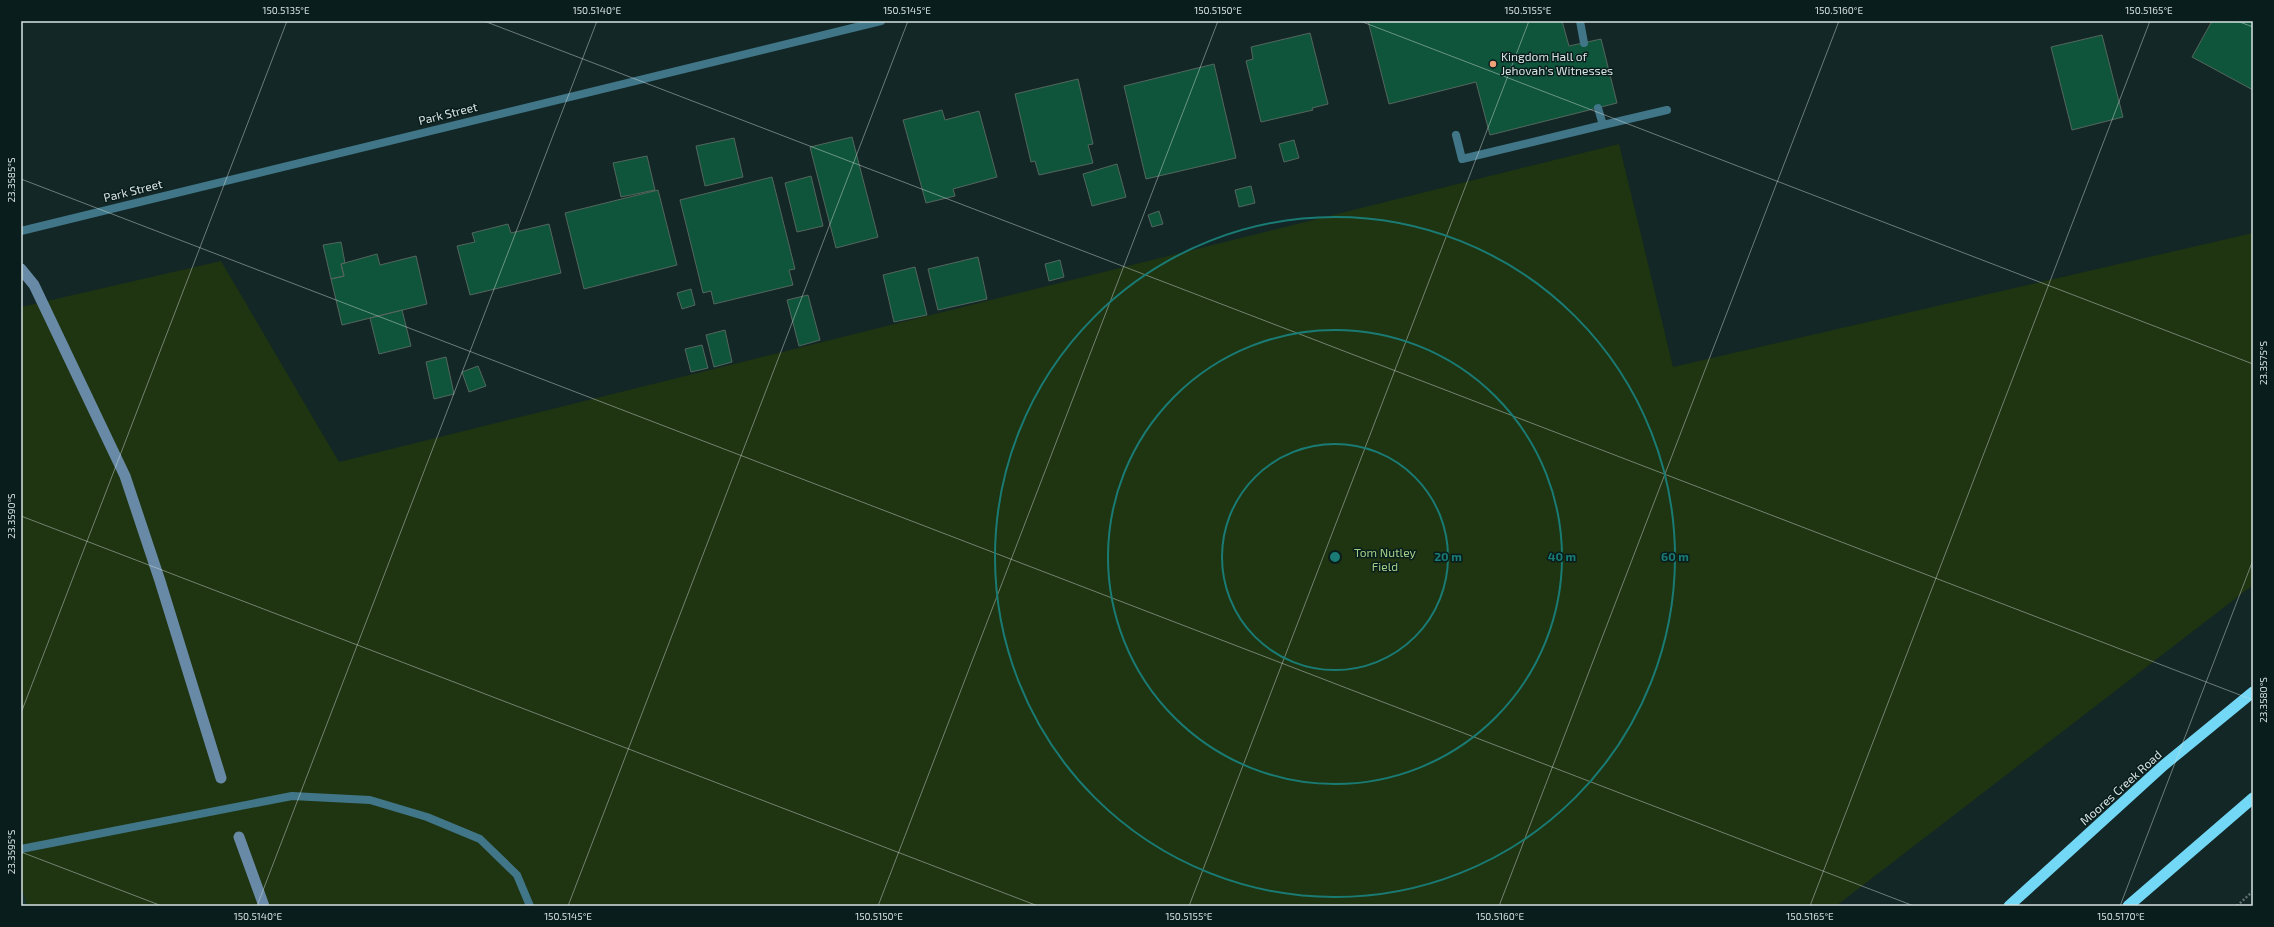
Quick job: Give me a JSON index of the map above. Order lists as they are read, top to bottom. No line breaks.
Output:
{"streets":{"highway":["Moores Creek Road"],"street":["Park Street"]},"parks":["Tom Nutley Field"],"places":["Kingdom Hall of Jehovah's Witnesses"],"coordinates":["150.5135°E","150.5140°E","150.5145°E","150.5150°E","150.5155°E","150.5160°E","150.5165°E","23.3585°S","23.3575°S","23.3590°S","23.3580°S","23.3595°S","150.5170°E"],"rings":["20 m","40 m","60 m"]}
